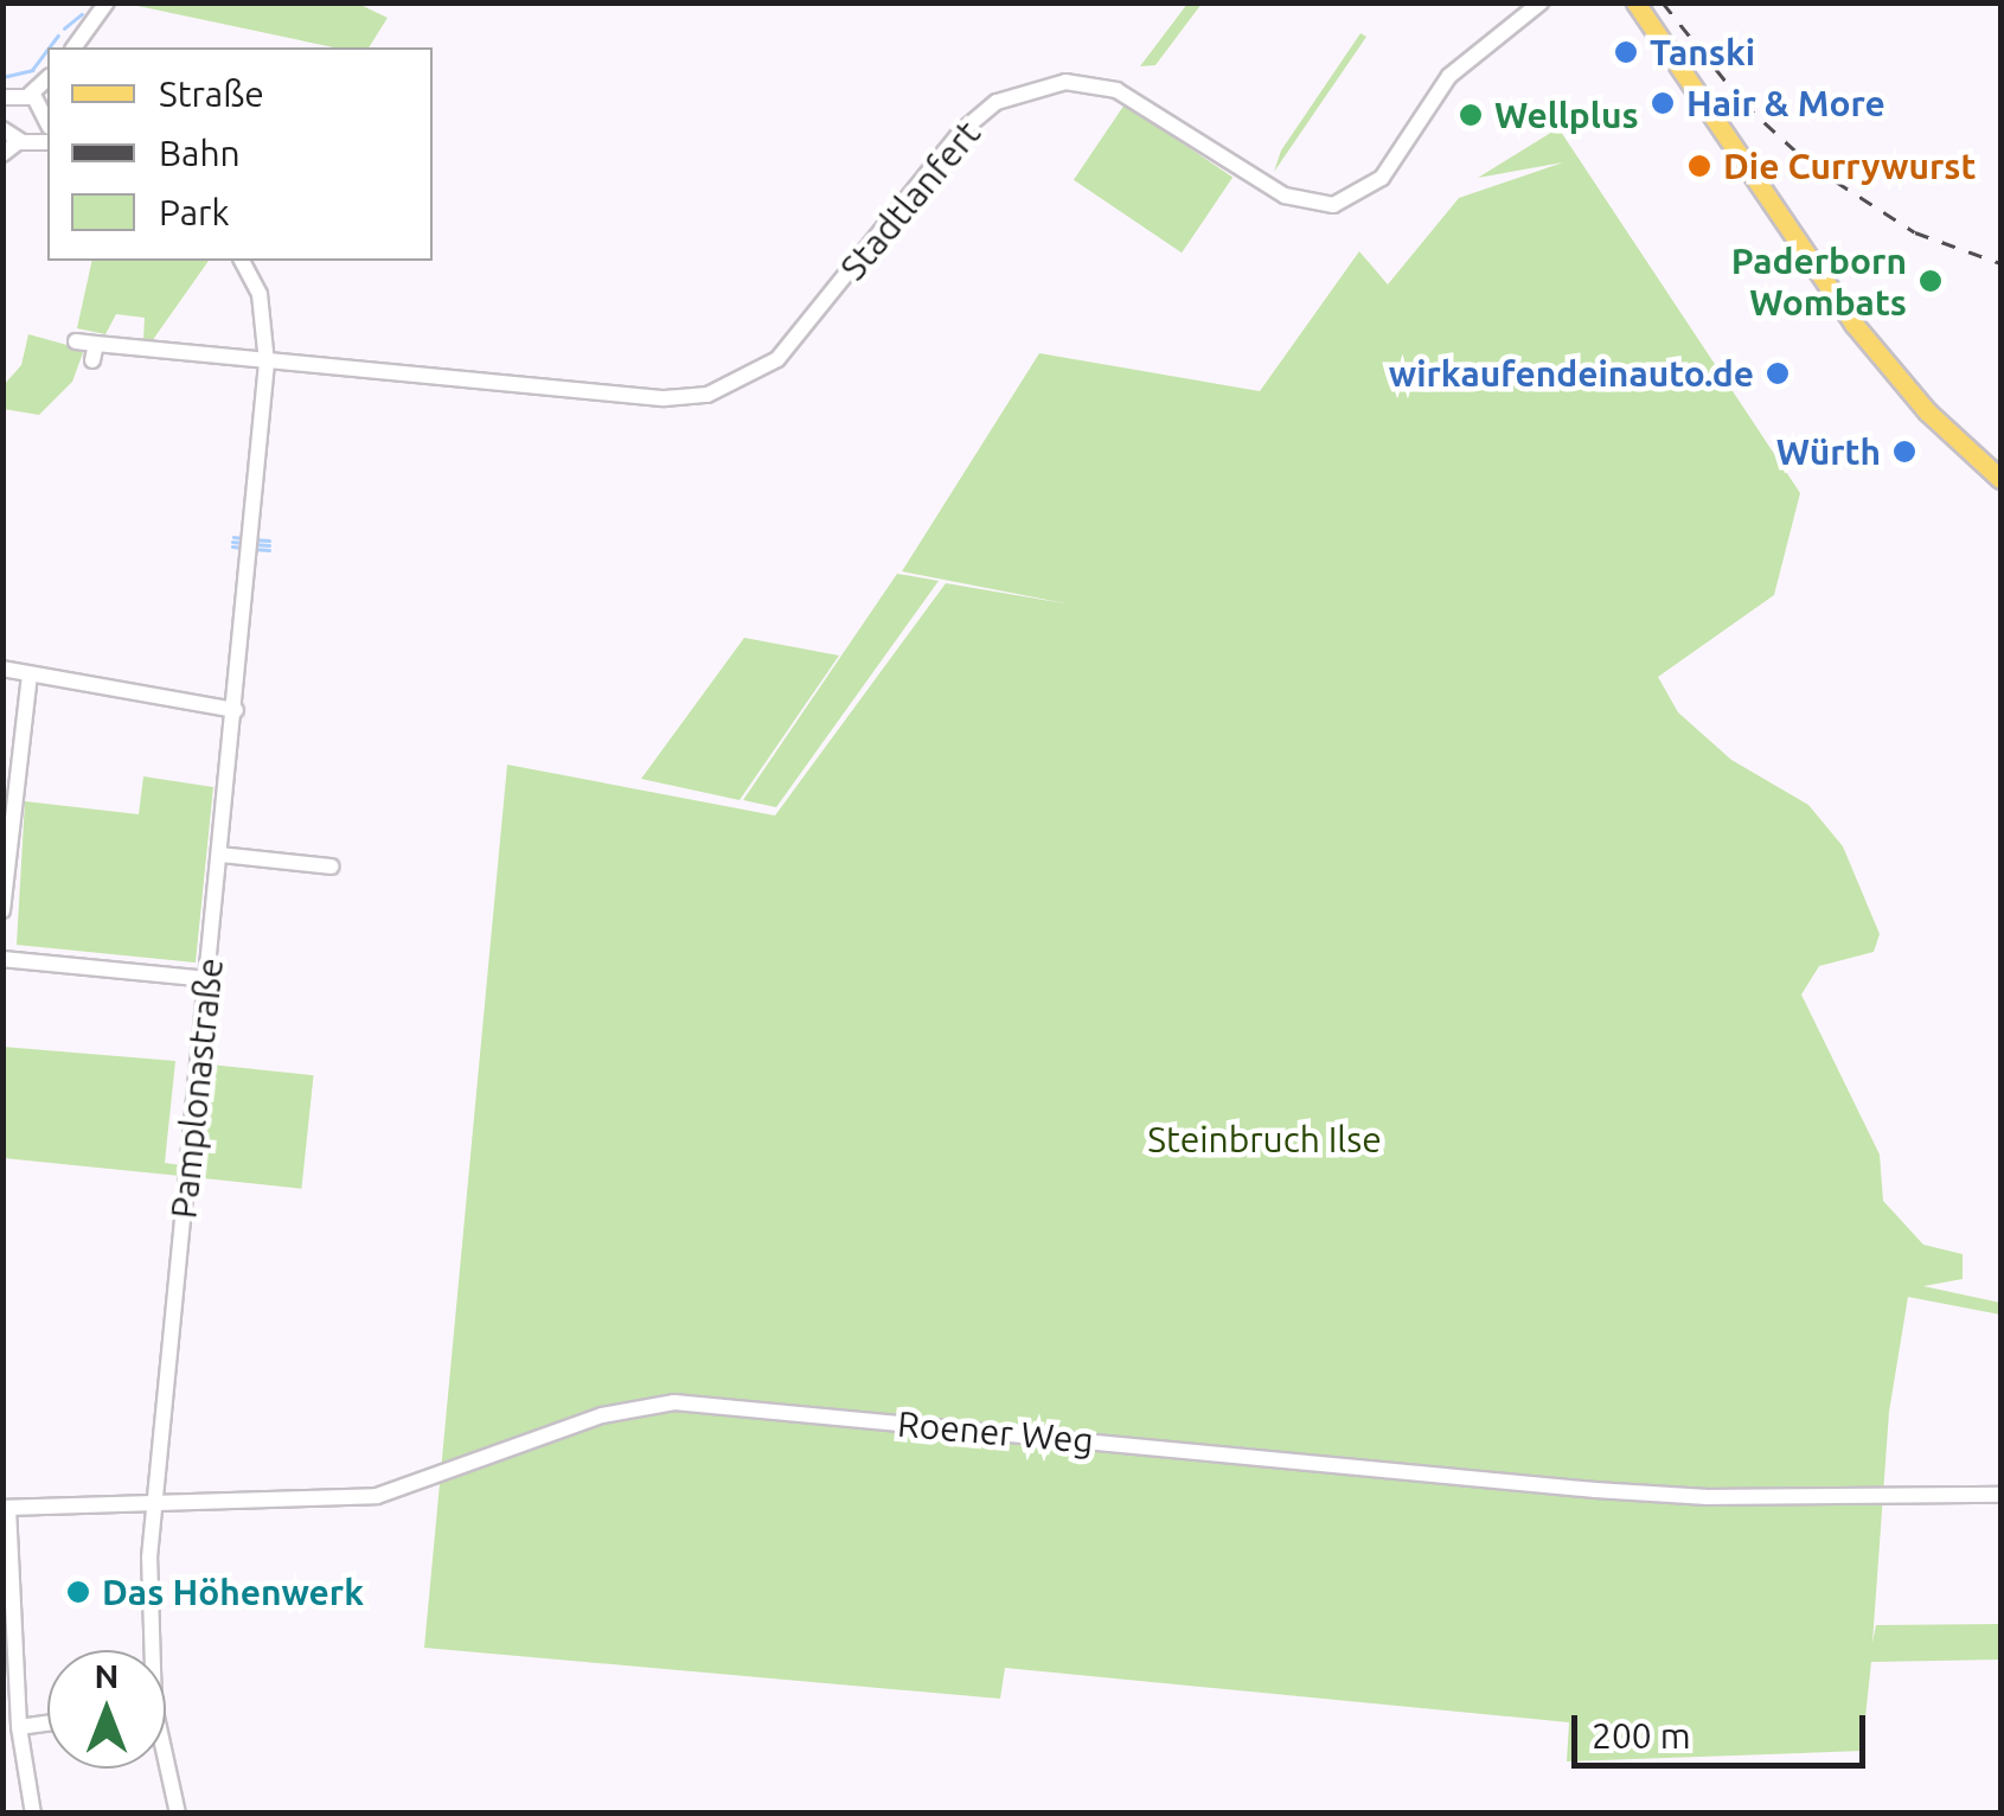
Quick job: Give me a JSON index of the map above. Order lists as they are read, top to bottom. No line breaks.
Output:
{"streets":{"street":["Stadtlanfert","Pamplonastraße","Roener Weg"]},"crossings":[["Stadtlanfert","Pamplonastraße"],["Pamplonastraße","Roener Weg"]],"parks":["Steinbruch Ilse"],"places":["Tanski","Hair & More","Wellplus","Die Currywurst","Paderborn Wombats","wirkaufendeinauto.de","Würth","Das Höhenwerk"],"legend":["Straße","Bahn","Park"],"scale_bar":"200 m","north":"top"}
